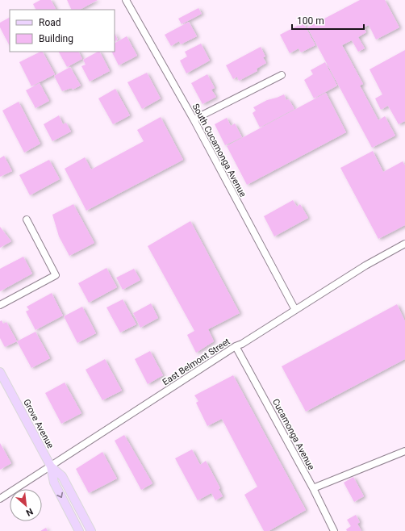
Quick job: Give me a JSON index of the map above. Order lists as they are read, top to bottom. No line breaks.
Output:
{"streets":{"main road":["Grove Avenue"],"street":["South Cucamonga Avenue","East Belmont Street","Cucamonga Avenue"]},"crossings":[["South Cucamonga Avenue","East Belmont Street"],["East Belmont Street","Grove Avenue"],["East Belmont Street","Cucamonga Avenue"]],"legend":["Road","Building"],"scale_bar":"100 m","north":"bottom right"}
